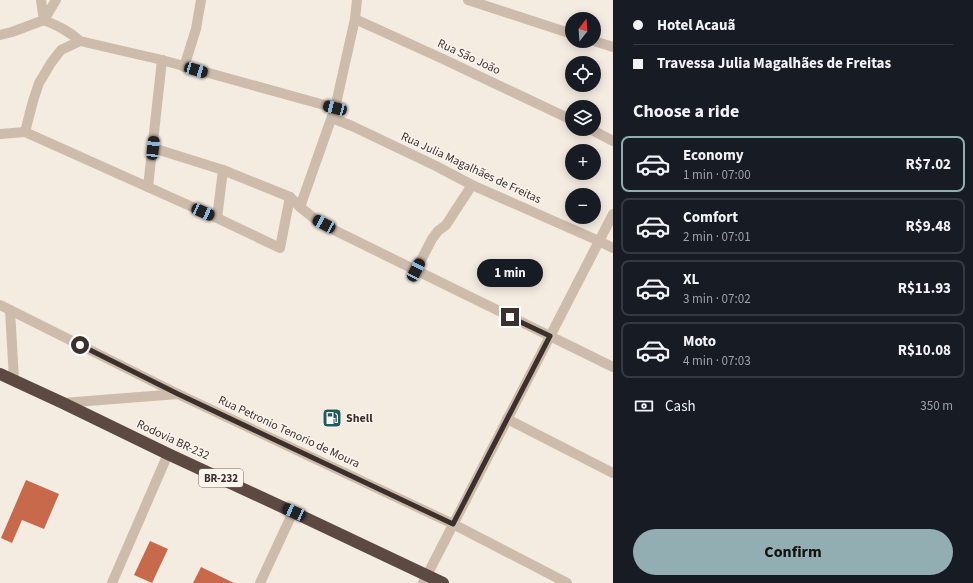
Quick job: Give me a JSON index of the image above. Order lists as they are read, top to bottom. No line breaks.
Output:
{"streets":{"highway":["Rodovia BR-232","BR-232"],"street":["Rua São João","Rua Julia Magalhães de Freitas","Rua Petronio Tenorio de Moura"]},"places":{"fuel station":["Shell"]},"north":"top","page":{"banner":["Hotel Acauã","Travessa Julia Magalhães de Freitas"],"map_buttons":["+","−"],"heading":"Choose a ride","list":[{"name":"Economy","note":"1 min · 07:00","value":"R$7.02"},{"name":"Comfort","note":"2 min · 07:01","value":"R$9.48"},{"name":"XL","note":"3 min · 07:02","value":"R$11.93"},{"name":"Moto","note":"4 min · 07:03","value":"R$10.08"}],"bubble":"1 min","pay":["Cash","350 m"],"buttons":"Confirm"}}
